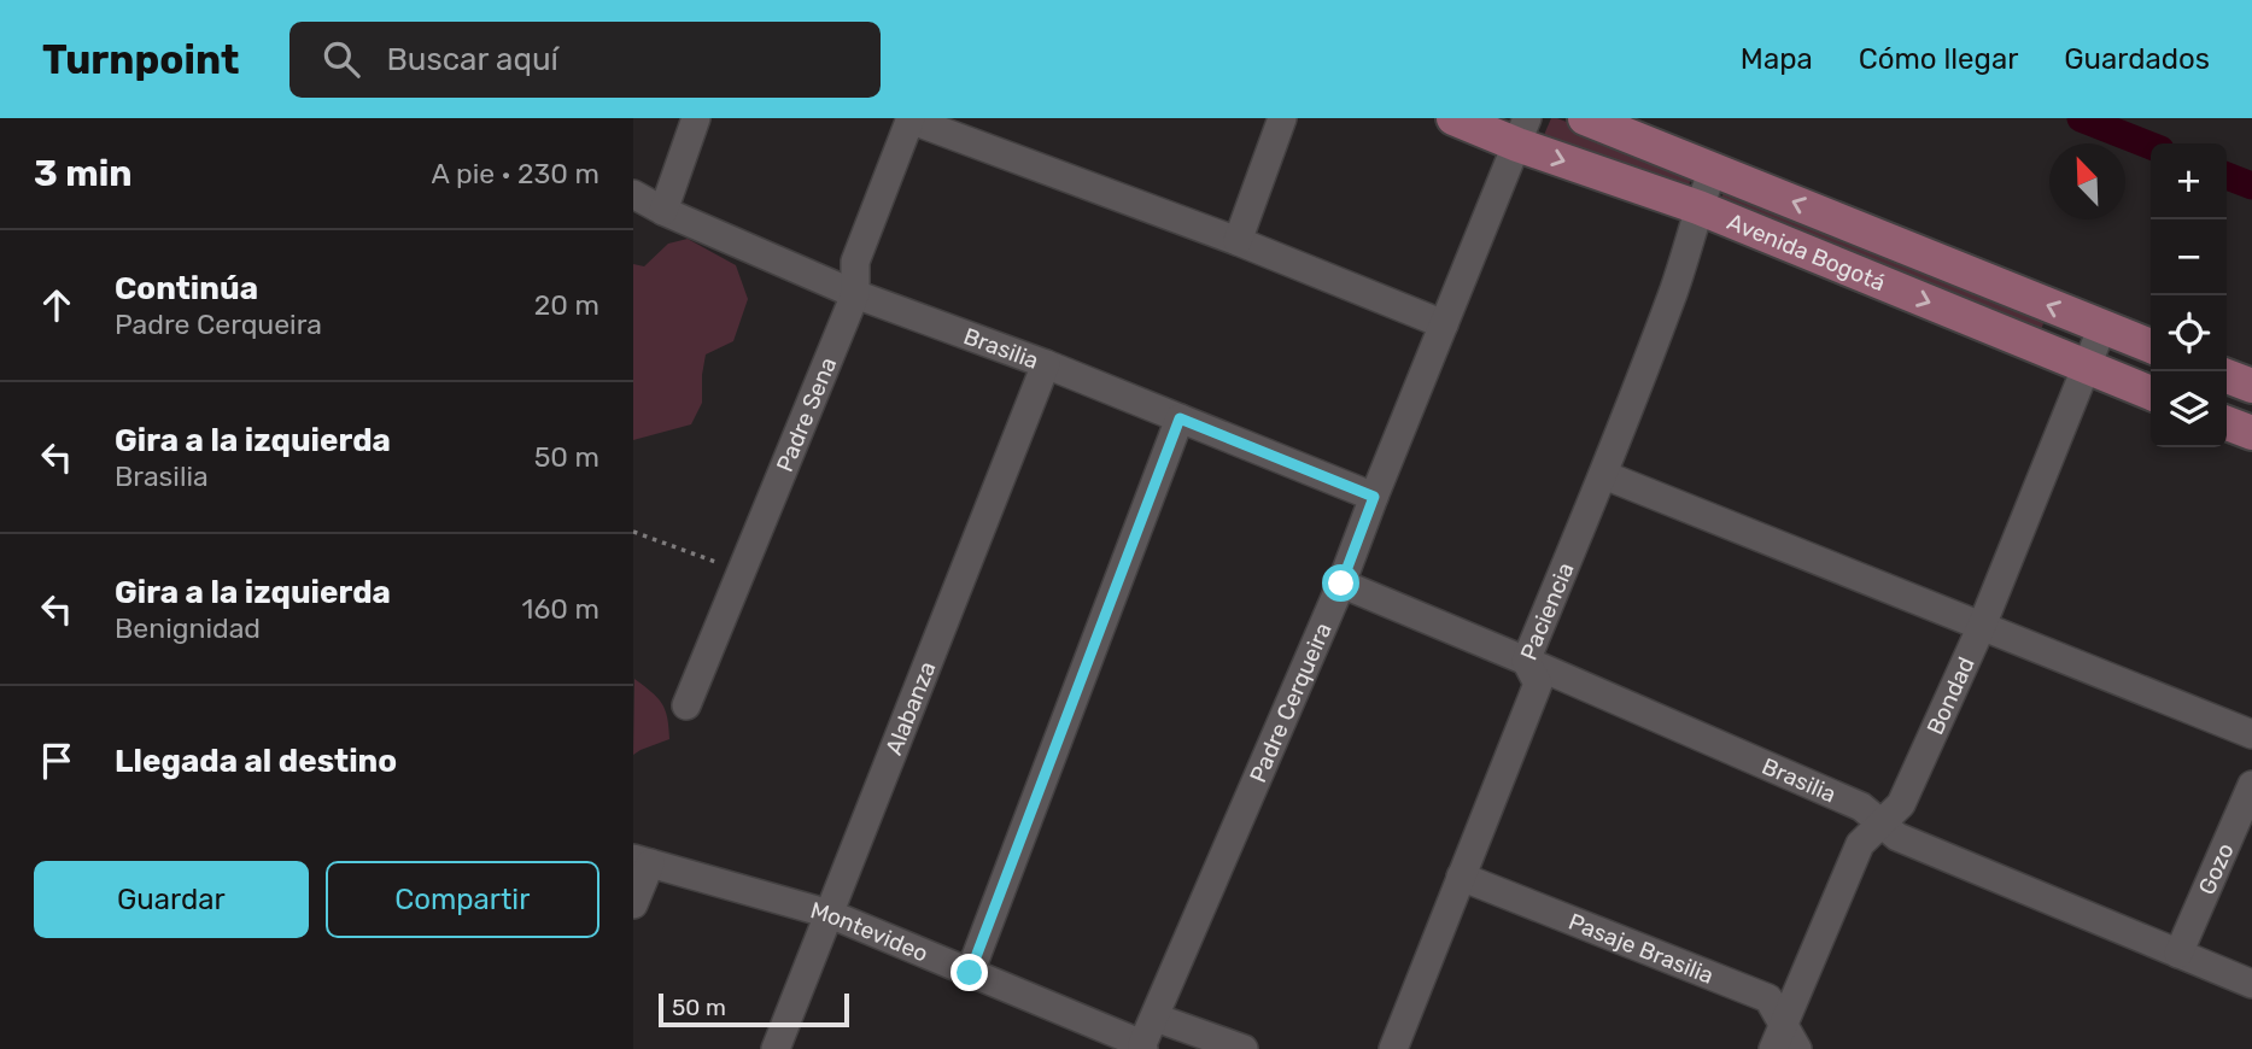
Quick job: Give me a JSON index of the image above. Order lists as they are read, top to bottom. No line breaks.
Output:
{"streets":{"main road":["Avenida Bogotá"],"street":["Brasilia","Padre Sena","Paciencia","Bondad","Padre Cerqueira","Alabanza","Gozo","Montevideo","Pasaje Brasilia"]},"crossings":[["Avenida Bogotá","Paciencia"],["Avenida Bogotá","Bondad"],["Avenida Bogotá","Padre Cerqueira"],["Brasilia","Padre Sena"],["Brasilia","Paciencia"],["Brasilia","Bondad"],["Brasilia","Padre Cerqueira"],["Brasilia","Alabanza"],["Brasilia","Gozo"],["Paciencia","Pasaje Brasilia"],["Bondad","Pasaje Brasilia"],["Padre Cerqueira","Montevideo"],["Alabanza","Montevideo"]],"scale_bar":"50 m","north":"top left","page":{"header":"Turnpoint","search":"Buscar aquí","nav":["Mapa","Cómo llegar","Guardados"],"heading":["3 min","A pie · 230 m"],"map_buttons":["+","−"],"list":[["Continúa","Padre Cerqueira","20 m"],["Gira a la izquierda","Brasilia","50 m"],["Gira a la izquierda","Benignidad","160 m"],"Llegada al destino"],"buttons":["Guardar","Compartir"],"scale":"50 m"}}
